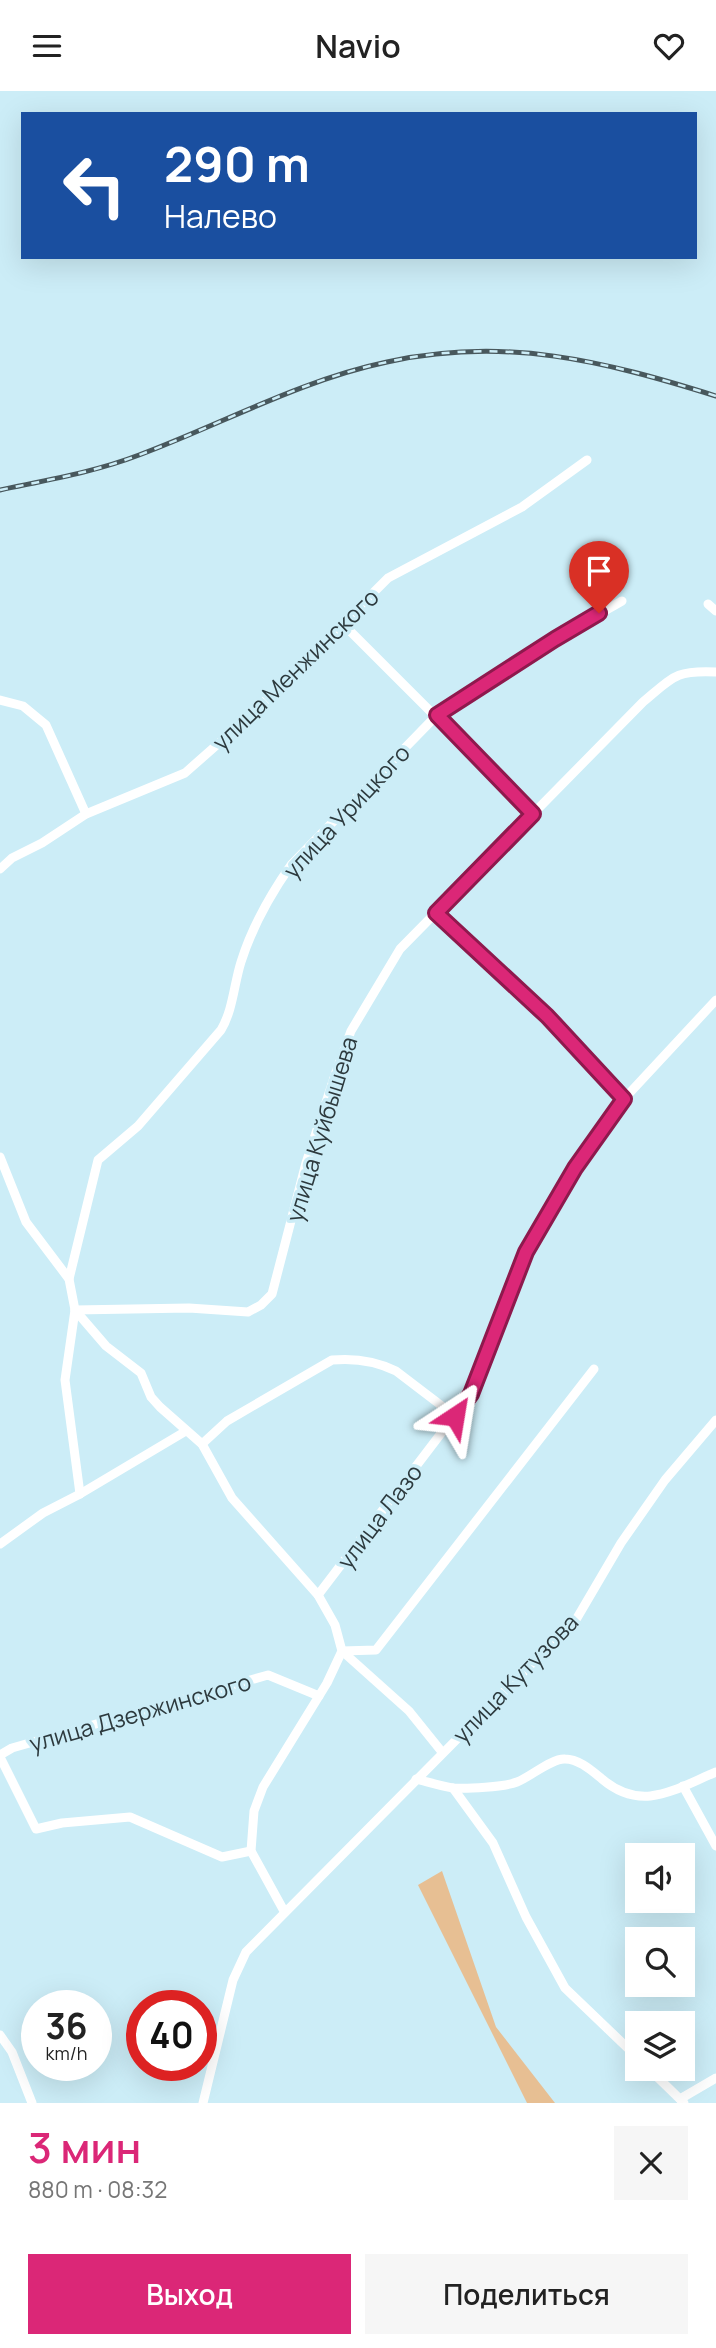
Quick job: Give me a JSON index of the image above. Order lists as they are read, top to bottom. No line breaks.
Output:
{"streets":{"street":["улица Менжинского","улица Урицкого","улица Куйбышева","улица Лазо","улица Кутузова","улица Дзержинского"]},"page":{"header":"Navio","turn":["290 m","Налево"],"speed":"36 km/h","limit":"40","heading":["3 мин","880 m · 08:32"],"buttons":["Выход","Поделиться"]}}
